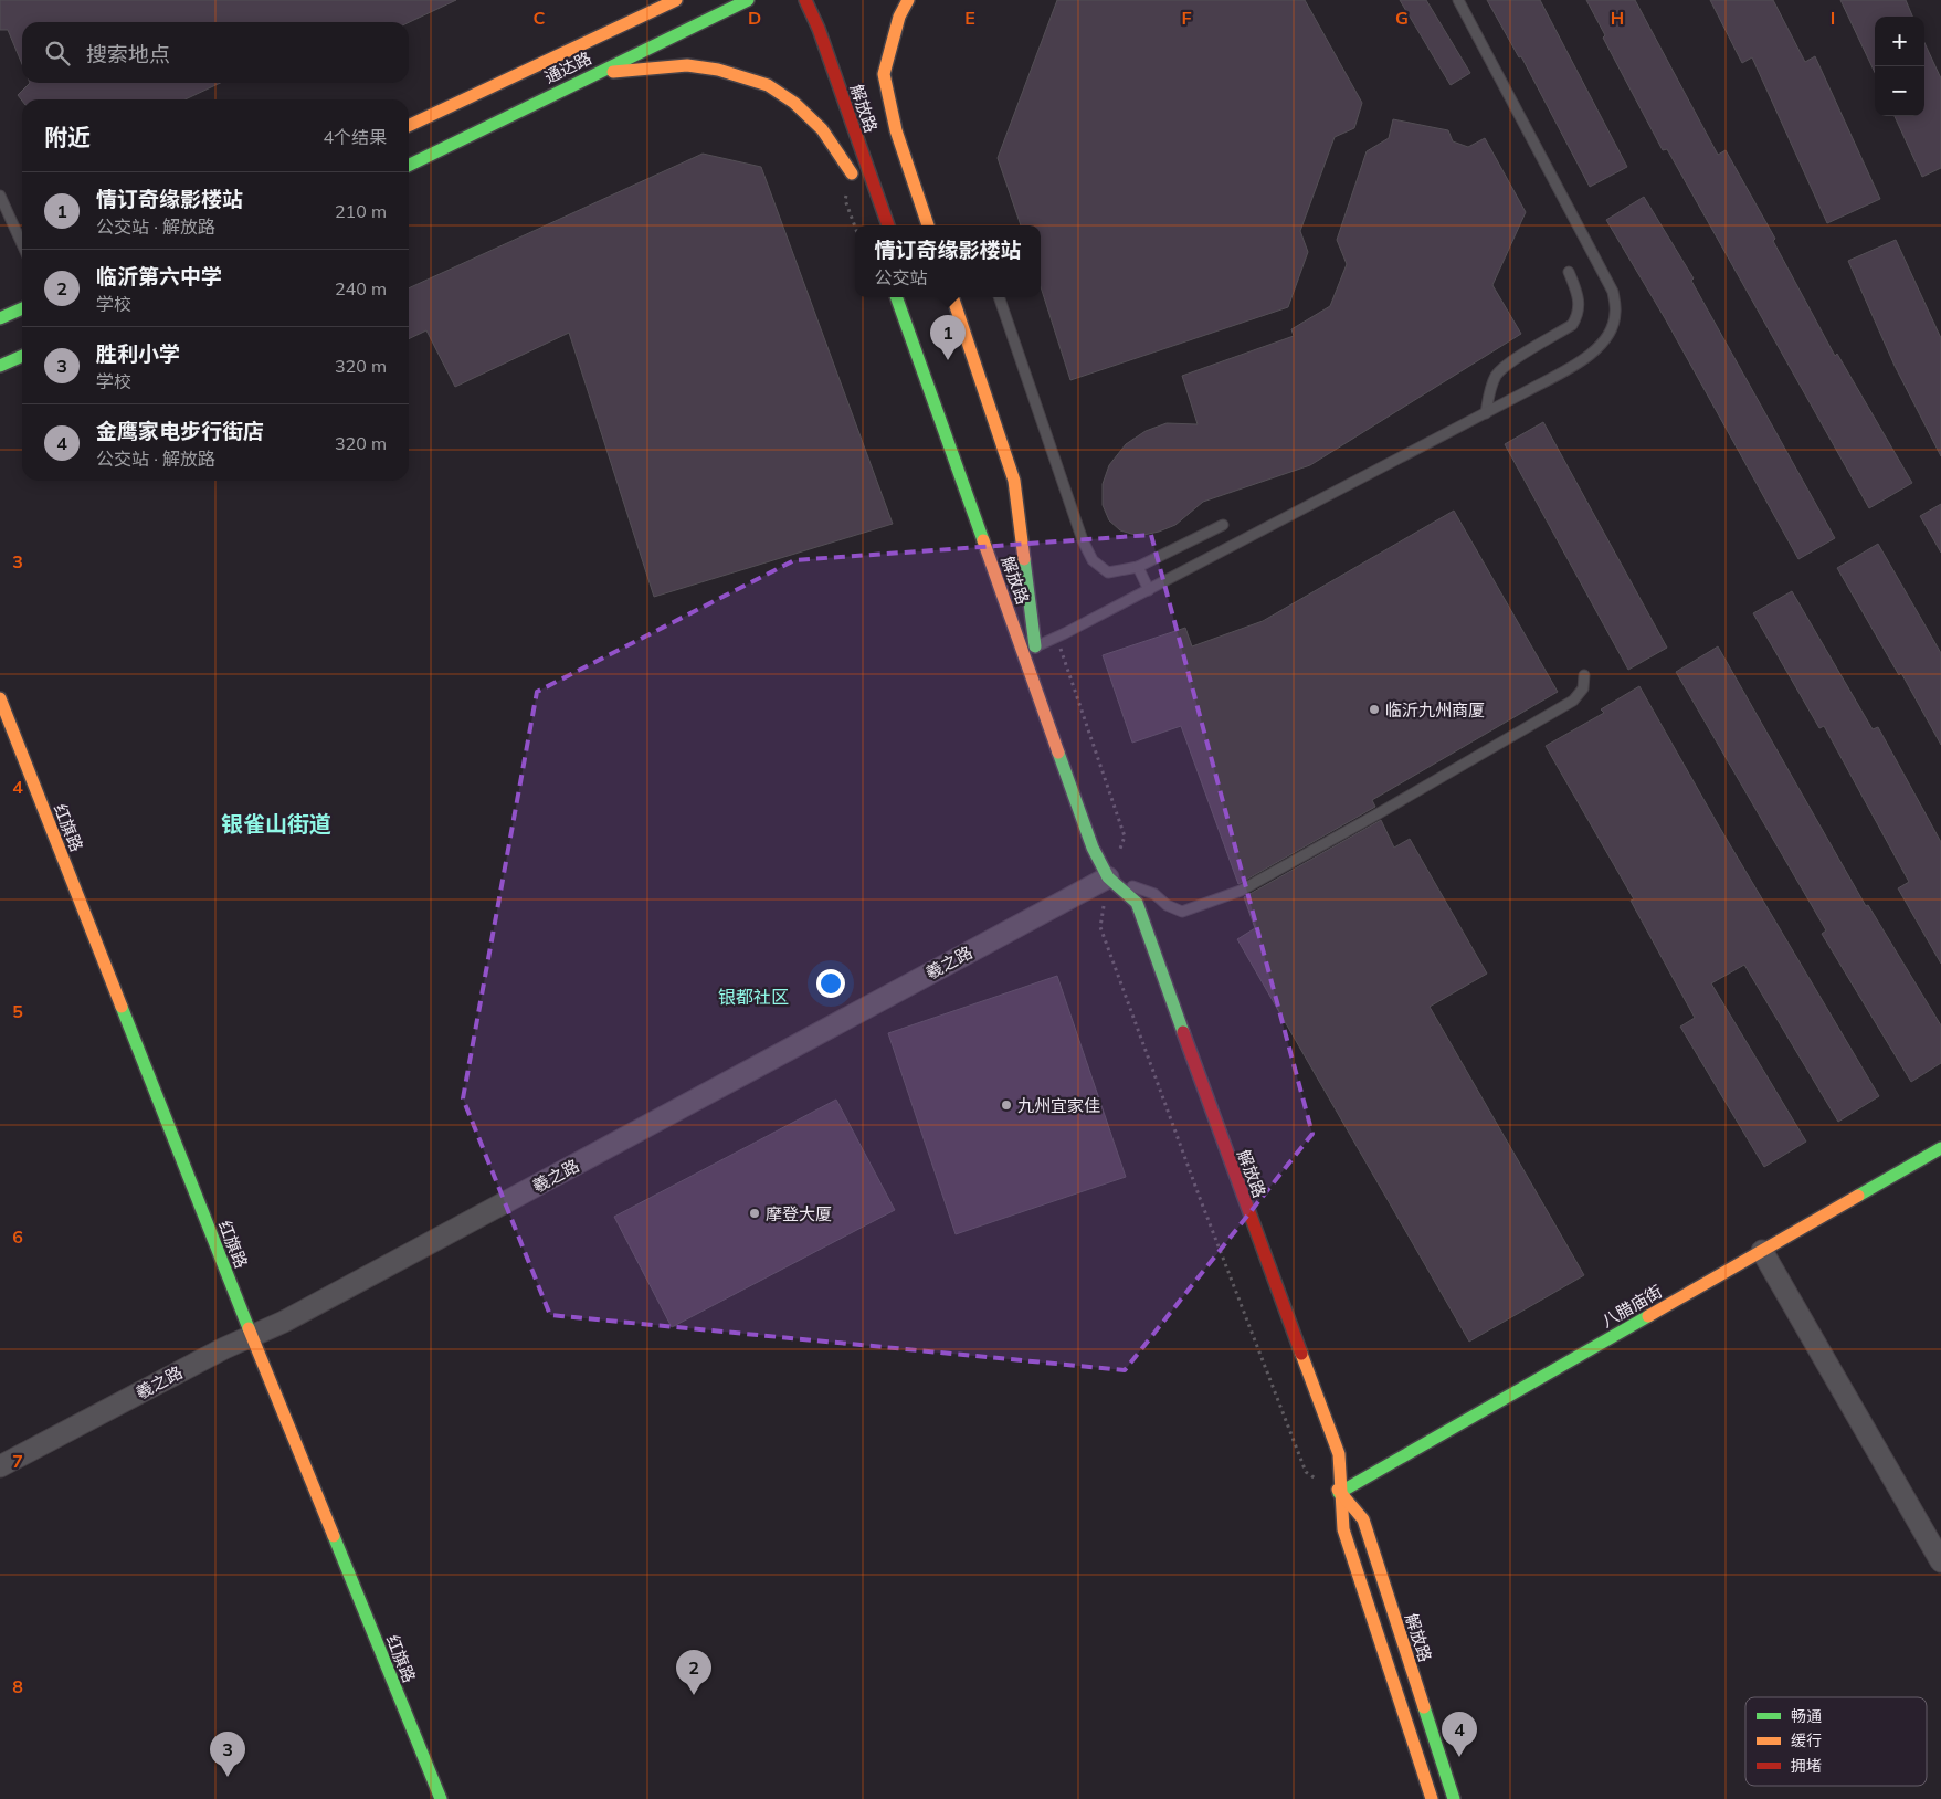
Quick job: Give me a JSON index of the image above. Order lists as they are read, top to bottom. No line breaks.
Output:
{"streets":{"main road":["通达路","解放路","红旗路","八腊庙街"],"street":["羲之路"]},"crossings":[["解放路","羲之路"],["解放路","八腊庙街"],["红旗路","羲之路"]],"districts":["银雀山街道","银都社区"],"places":["临沂九州商厦","九州宜家佳","摩登大厦"],"legend":["畅通","缓行","拥堵"],"page":{"map_buttons":["+","−"],"search":"搜索地点","heading":["附近","4个结果"],"list":[{"mark":"1","name":"情订奇缘影楼站","note":"公交站 · 解放路","value":"210 m"},{"mark":"2","name":"临沂第六中学","note":"学校","value":"240 m"},{"mark":"3","name":"胜利小学","note":"学校","value":"320 m"},{"mark":"4","name":"金鹰家电步行街店","note":"公交站 · 解放路","value":"320 m"}],"popup":["情订奇缘影楼站","公交站"],"pins":["1","2","4","3"]},"grid":{"columns":["C","D","E","F","G","H","I"],"rows":["3","4","5","6","7","8"]}}
